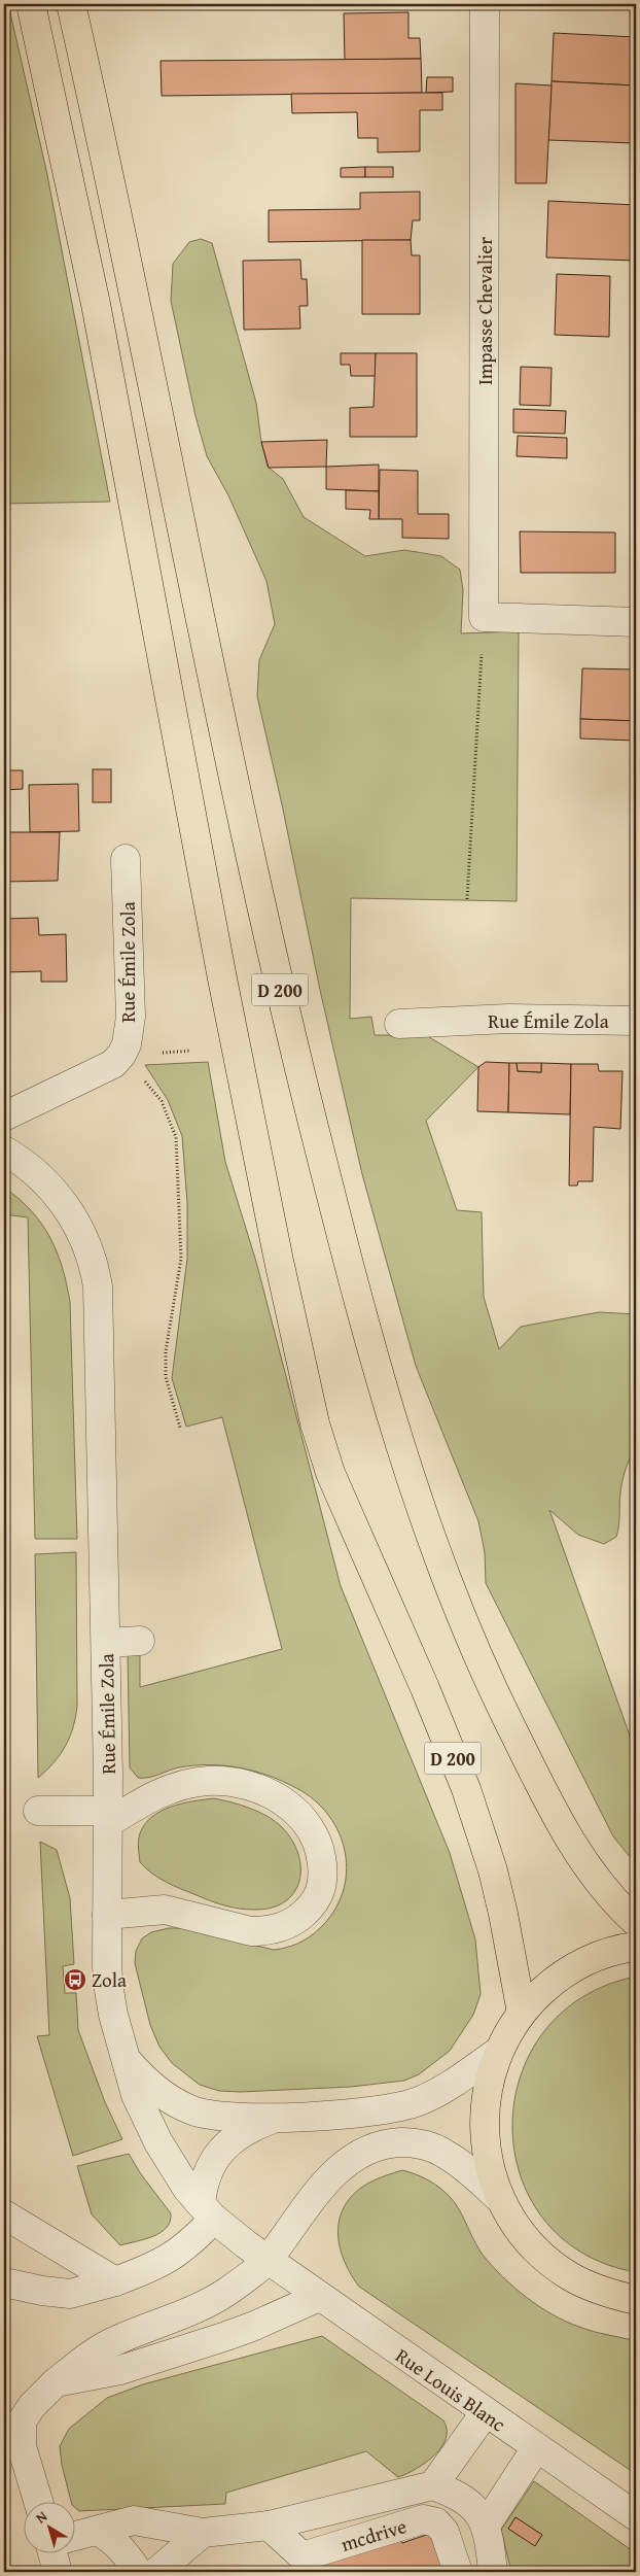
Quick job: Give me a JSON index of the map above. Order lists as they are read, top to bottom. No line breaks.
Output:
{"streets":{"main road":["D 200"],"street":["Impasse Chevalier","Rue Émile Zola","Rue Louis Blanc","mcdrive"]},"crossings":[["Rue Émile Zola","Rue Louis Blanc"]],"places":{"bus stop":["Zola"]},"north":"top left"}
